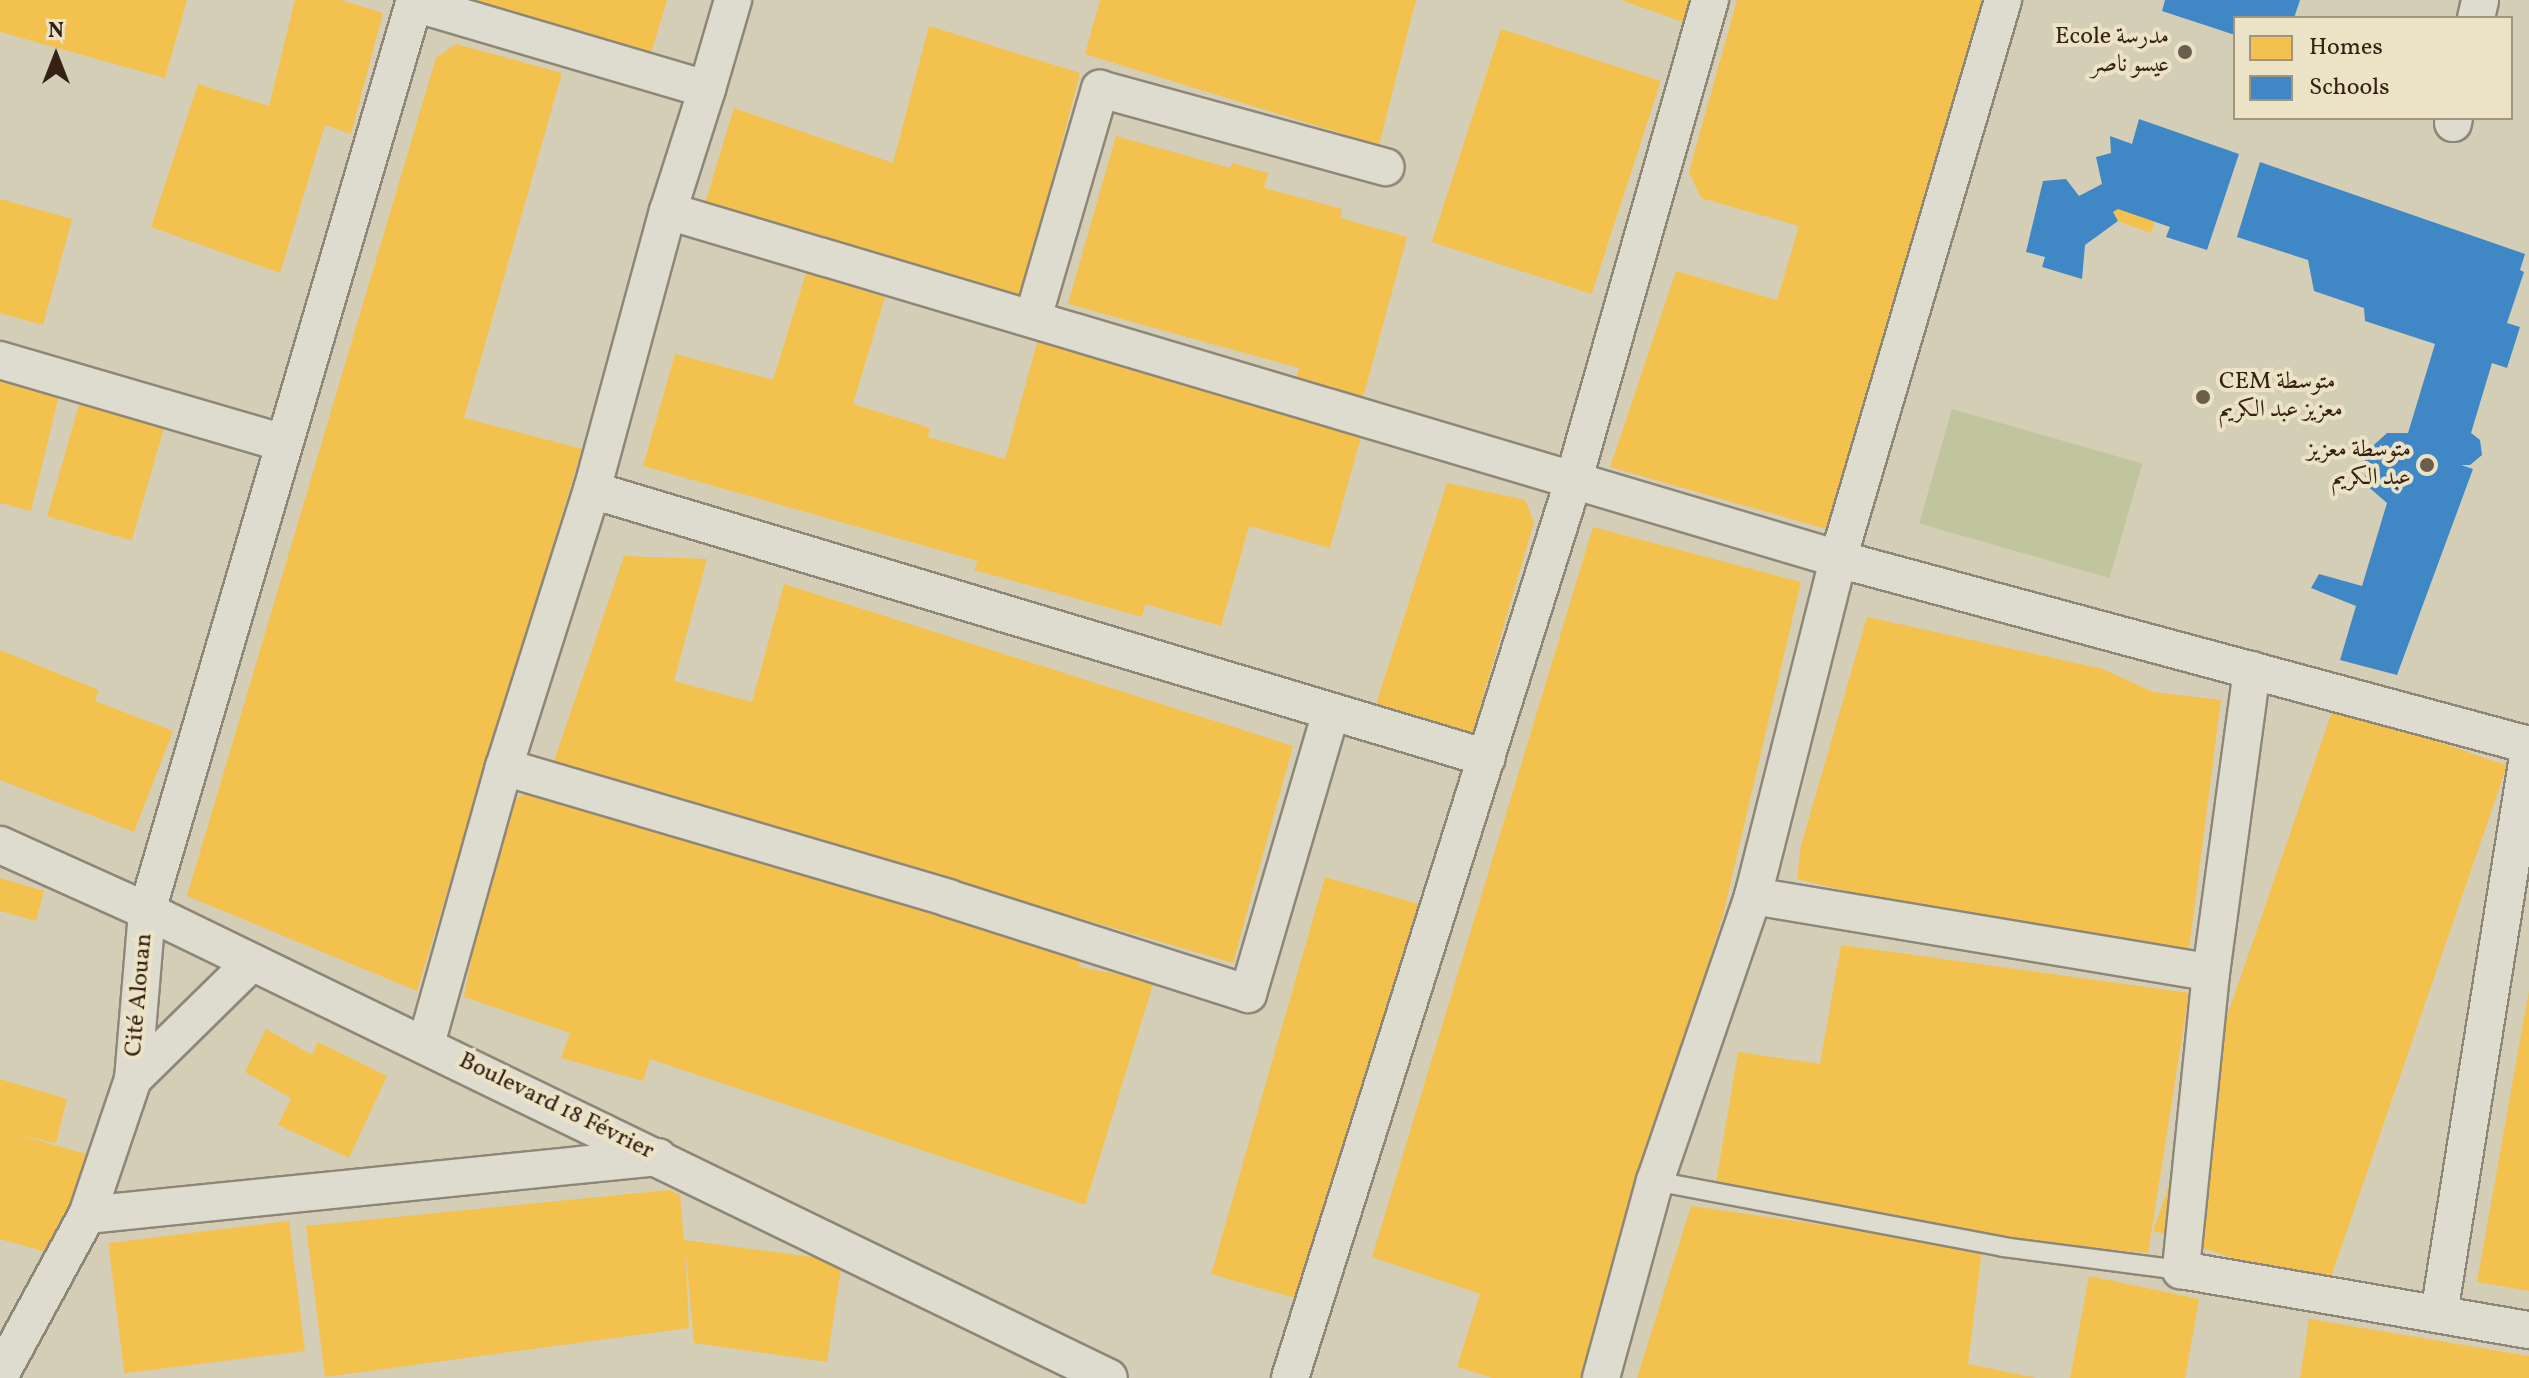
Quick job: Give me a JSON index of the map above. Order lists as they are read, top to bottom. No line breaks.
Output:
{"streets":{"street":["Cité Alouan","Boulevard 18 Février"]},"crossings":[["Cité Alouan","Boulevard 18 Février"]],"places":["Ecole مدرسة عيسو ناصر","CEM متوسطة معزيز عبد الكريم","متوسطة معزيز عبد الكريم"],"legend":["Homes","Schools"],"north":"top"}
